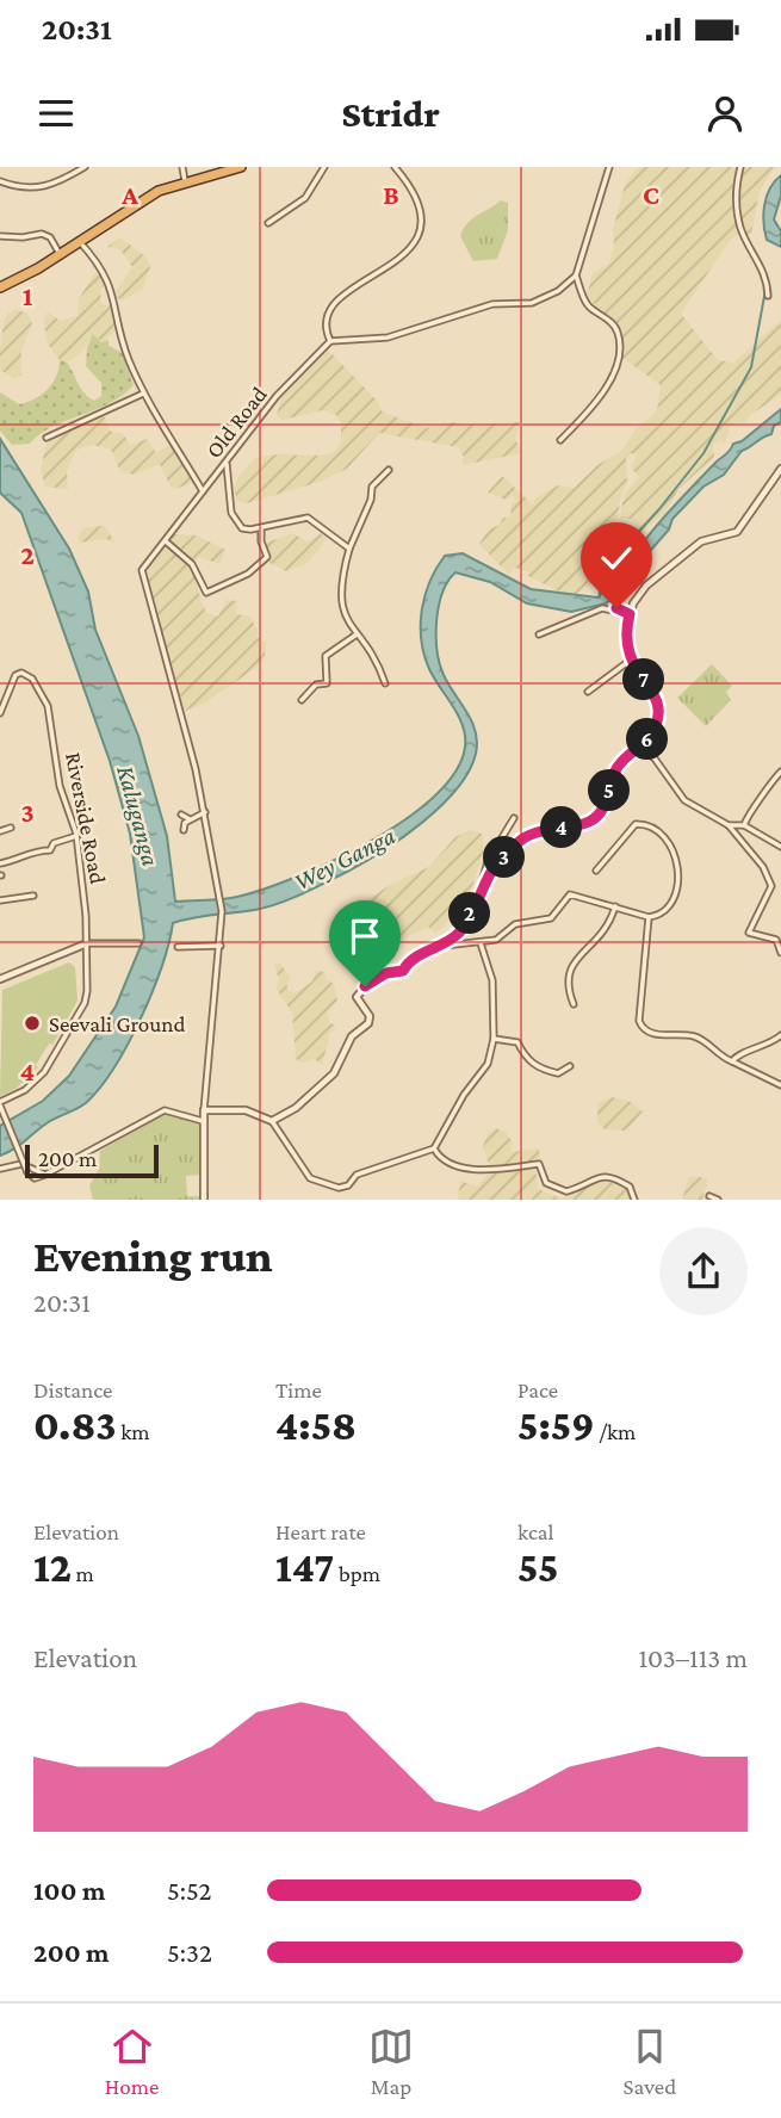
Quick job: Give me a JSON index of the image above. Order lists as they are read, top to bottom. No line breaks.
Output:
{"streets":{"street":["Old Road","Riverside Road"]},"water":["Kaluganga","Wey Ganga"],"places":["Seevali Ground"],"scale_bar":"200 m","page":{"status":"20:31","header":"Stridr","pins":["7","6","5","4","3","2"],"scale":"200 m","heading":["Evening run","20:31"],"stats":[["Distance","0.83 km"],["Time","4:58"],["Pace","5:59 /km"],["Elevation","12 m"],["Heart rate","147 bpm"],["kcal","55"]],"chart":["Elevation","103–113 m"],"list":[{"name":"100 m","note":"5:52"},{"name":"200 m","note":"5:32"}],"tabs":["Home","Map","Saved"]},"grid":{"columns":["A","B","C"],"rows":["1","2","3","4"]}}
